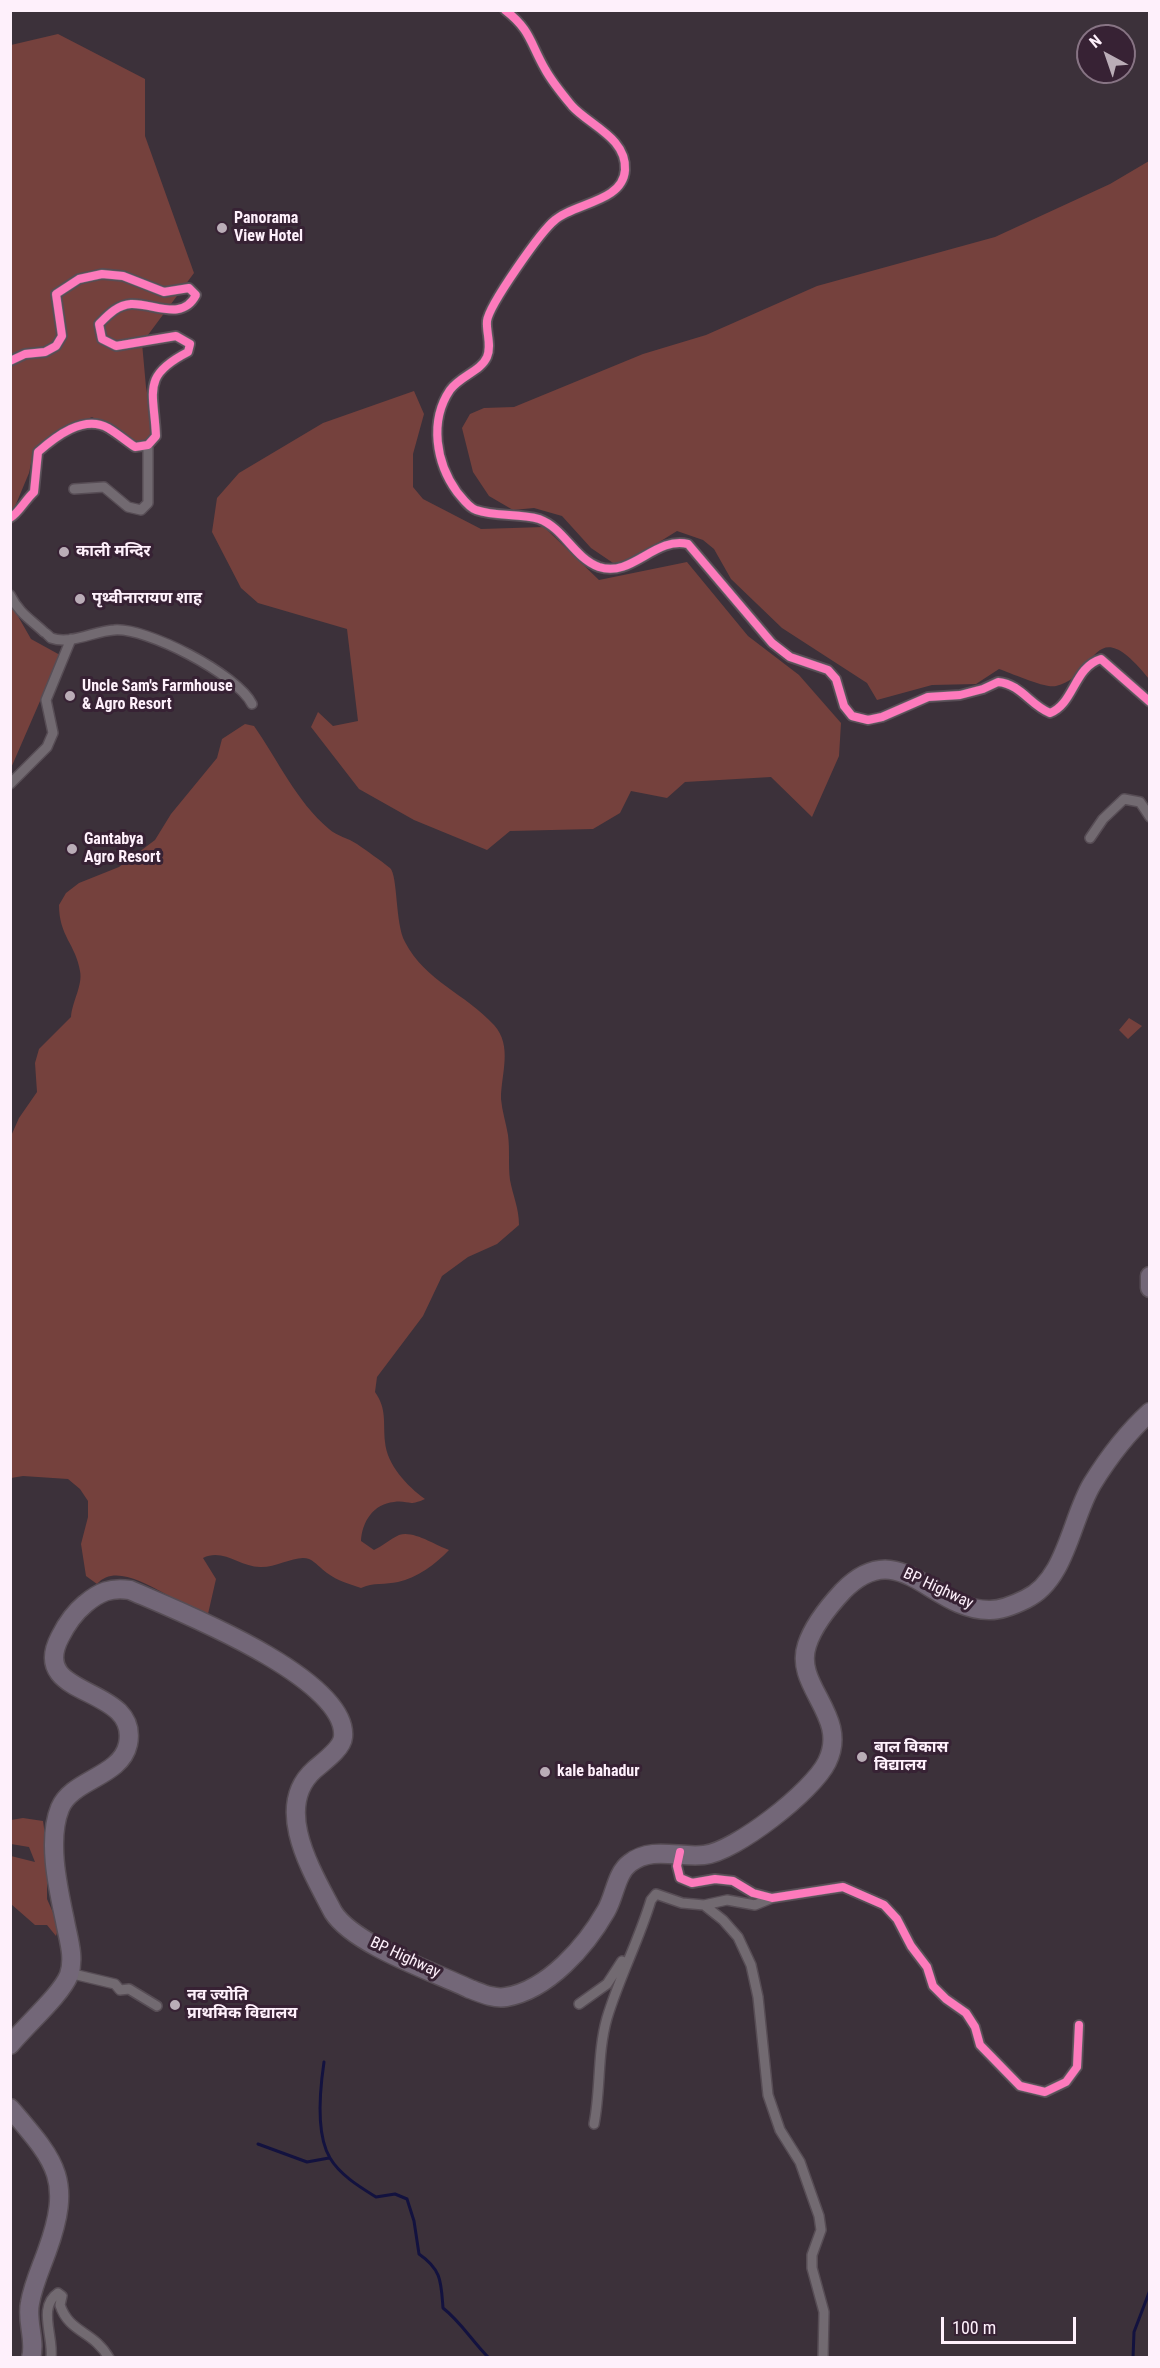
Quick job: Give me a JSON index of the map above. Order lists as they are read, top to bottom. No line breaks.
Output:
{"streets":{"highway":["BP Highway"]},"places":["Panorama View Hotel","काली मन्दिर","पृथ्वीनारायण शाह","Uncle Sam's Farmhouse & Agro Resort","Gantabya Agro Resort","बाल विकास विद्यालय","kale bahadur","नव ज्योति प्राथमिक विद्यालय"],"scale_bar":"100 m","north":"top left"}
